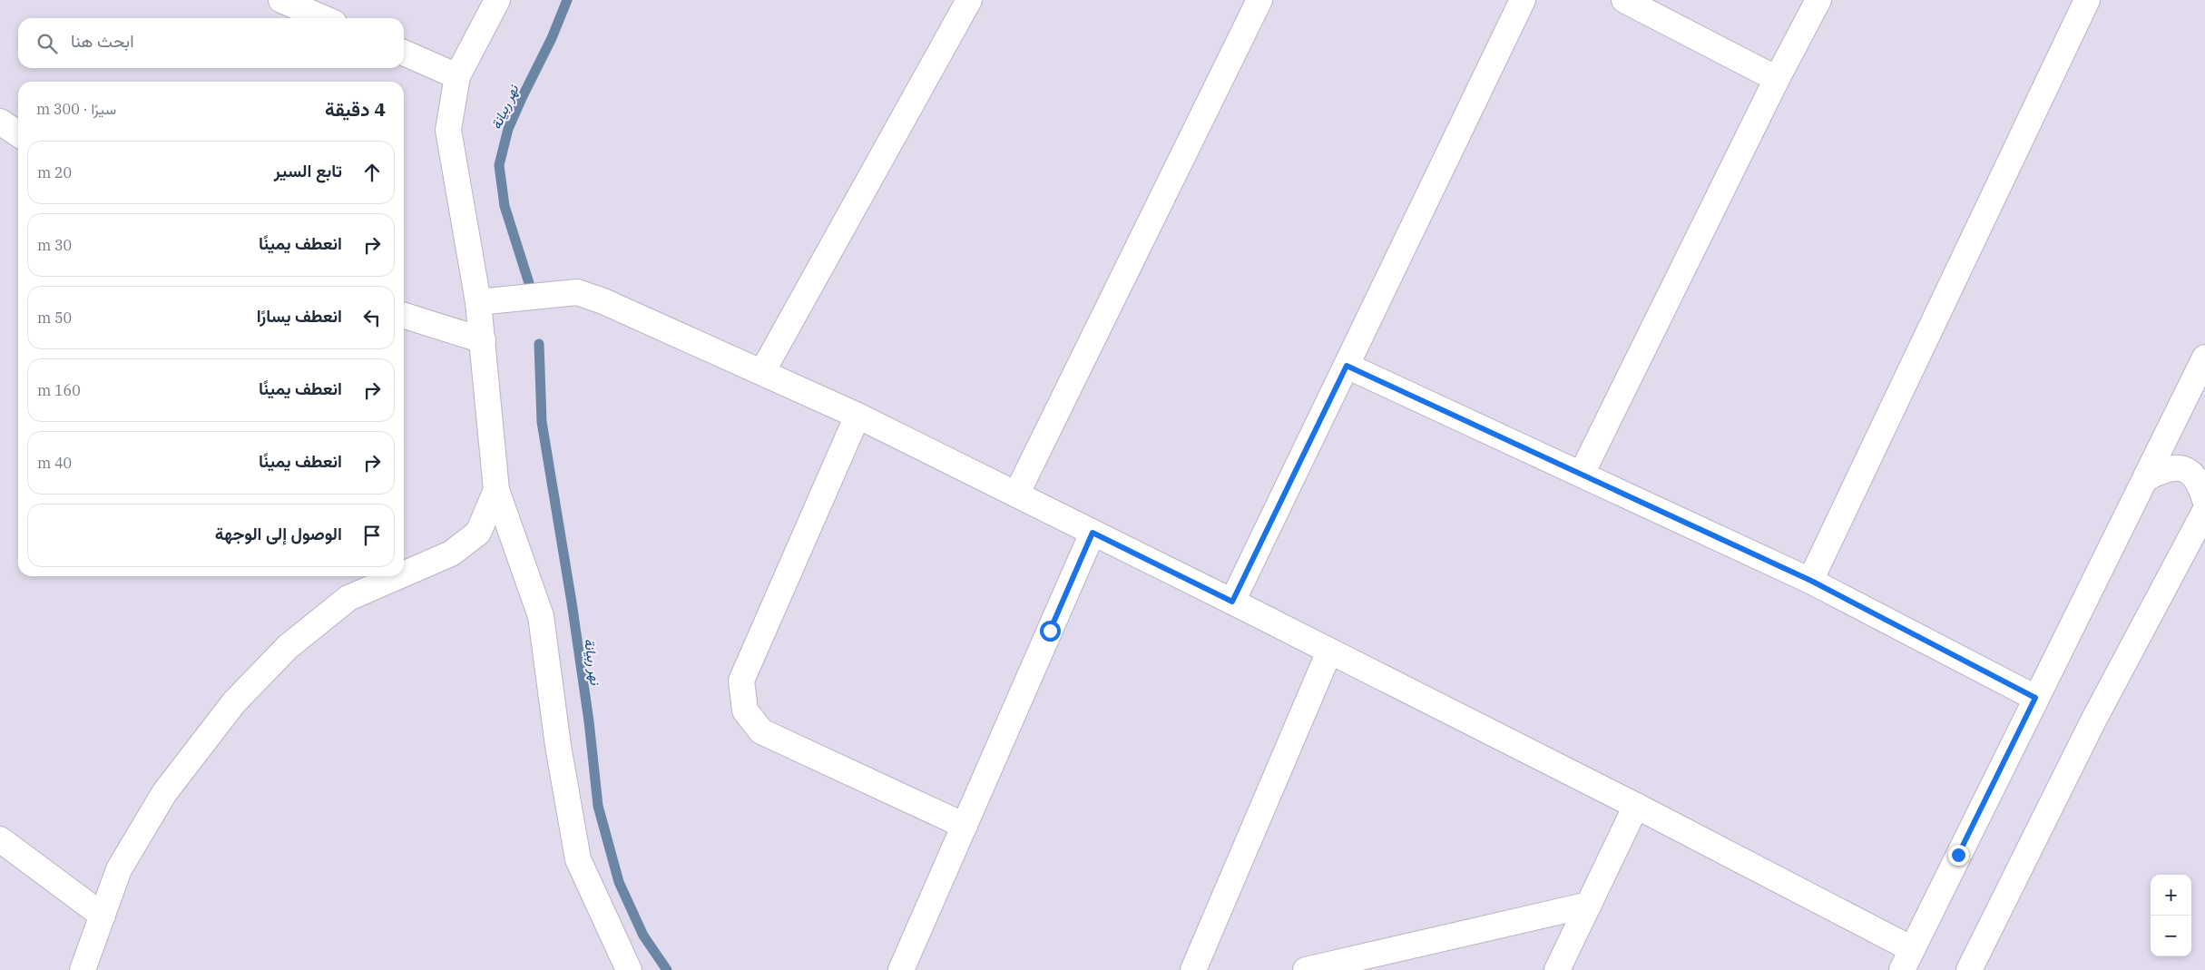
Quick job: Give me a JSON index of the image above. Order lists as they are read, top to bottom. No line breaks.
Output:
{"water":["نهر ربيانة"],"page":{"search":"ابحث هنا","heading":["4 دقيقة","سيرًا · 300 m"],"list":[["تابع السير","20 m"],["انعطف يمينًا","30 m"],["انعطف يسارًا","50 m"],["انعطف يمينًا","160 m"],["انعطف يمينًا","40 m"],"الوصول إلى الوجهة"],"map_buttons":["+","−"]}}
